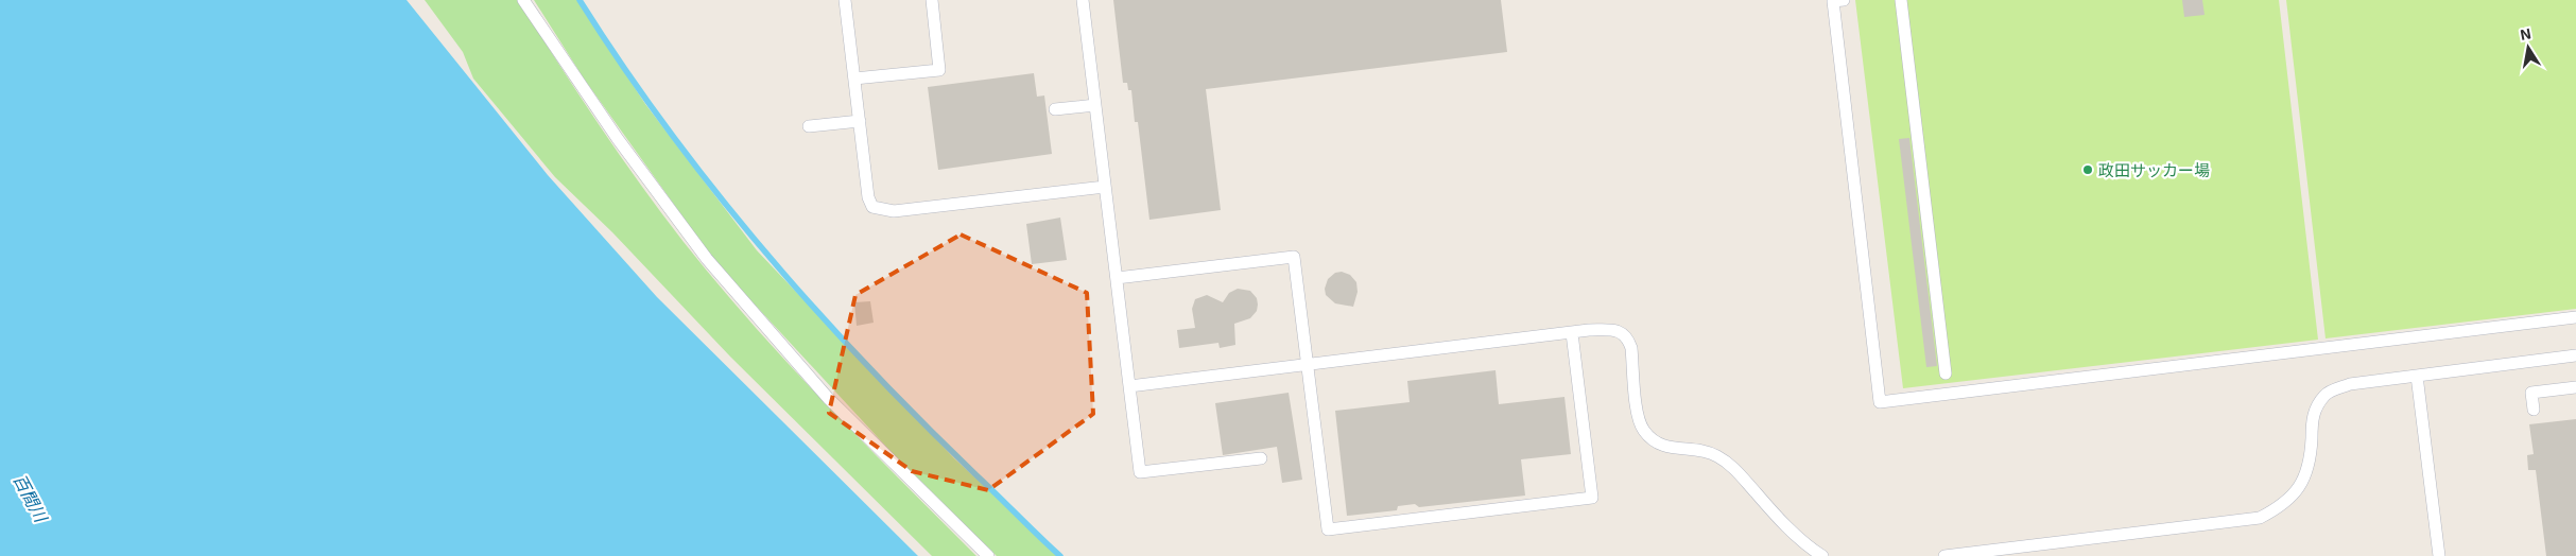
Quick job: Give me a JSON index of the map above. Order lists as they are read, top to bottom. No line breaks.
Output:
{"water":["百間川"],"places":["政田サッカー場"],"north":"top"}
